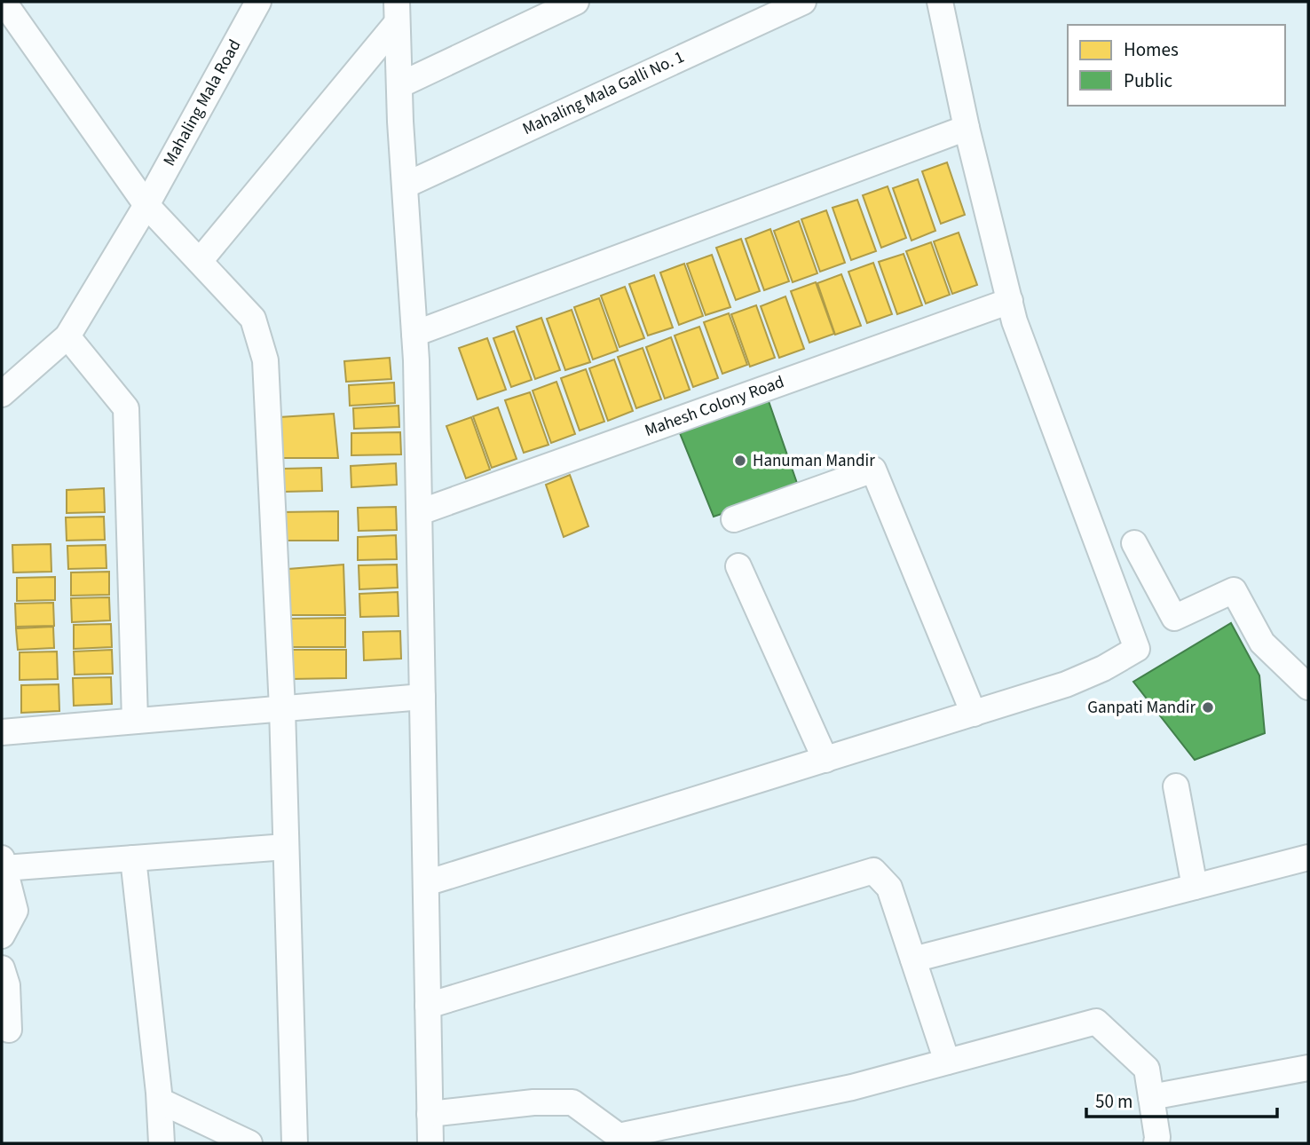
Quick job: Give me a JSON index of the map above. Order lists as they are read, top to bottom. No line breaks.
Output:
{"streets":{"street":["Mahaling Mala Galli No. 1","Mahaling Mala Road","Mahesh Colony Road"]},"places":["Hanuman Mandir","Ganpati Mandir"],"legend":["Homes","Public"],"scale_bar":"50 m"}
